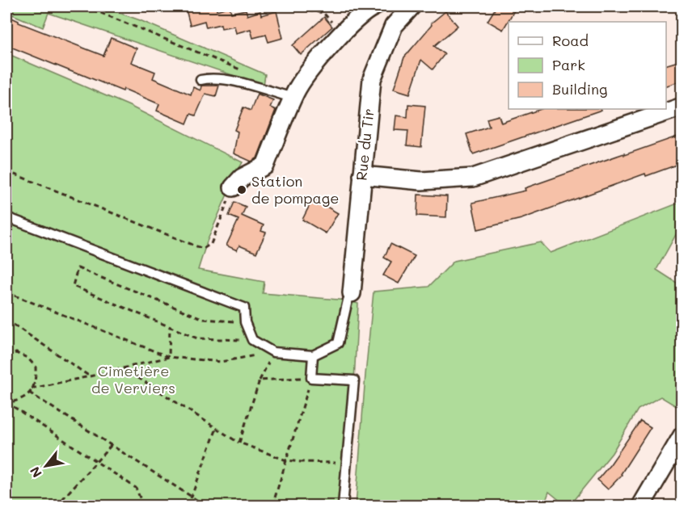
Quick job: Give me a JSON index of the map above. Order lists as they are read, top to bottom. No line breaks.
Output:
{"streets":{"street":["Rue du Tir"]},"parks":["Cimetière de Verviers"],"places":["Station de pompage"],"legend":["Road","Park","Building"],"north":"bottom left"}
